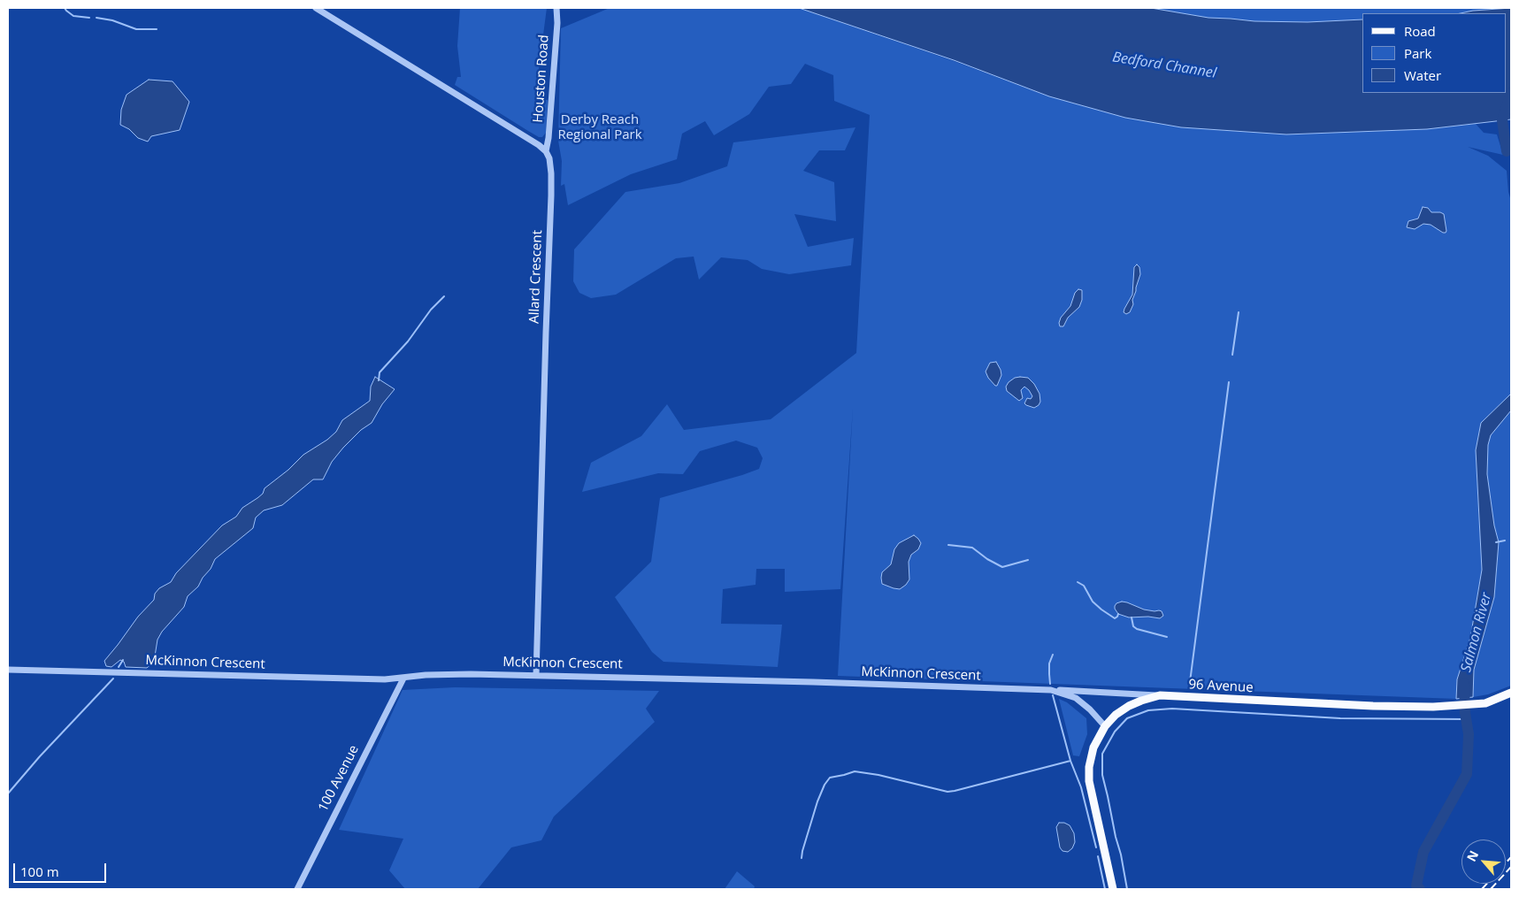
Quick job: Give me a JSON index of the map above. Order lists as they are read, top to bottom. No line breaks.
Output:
{"streets":{"main road":["96 Avenue"],"street":["Houston Road","Allard Crescent","McKinnon Crescent","100 Avenue"]},"crossings":[["Houston Road","Allard Crescent"],["Allard Crescent","McKinnon Crescent"],["McKinnon Crescent","96 Avenue"],["McKinnon Crescent","100 Avenue"]],"water":["Bedford Channel","Salmon River"],"parks":["Derby Reach Regional Park"],"legend":["Road","Park","Water"],"scale_bar":"100 m","north":"top left"}
